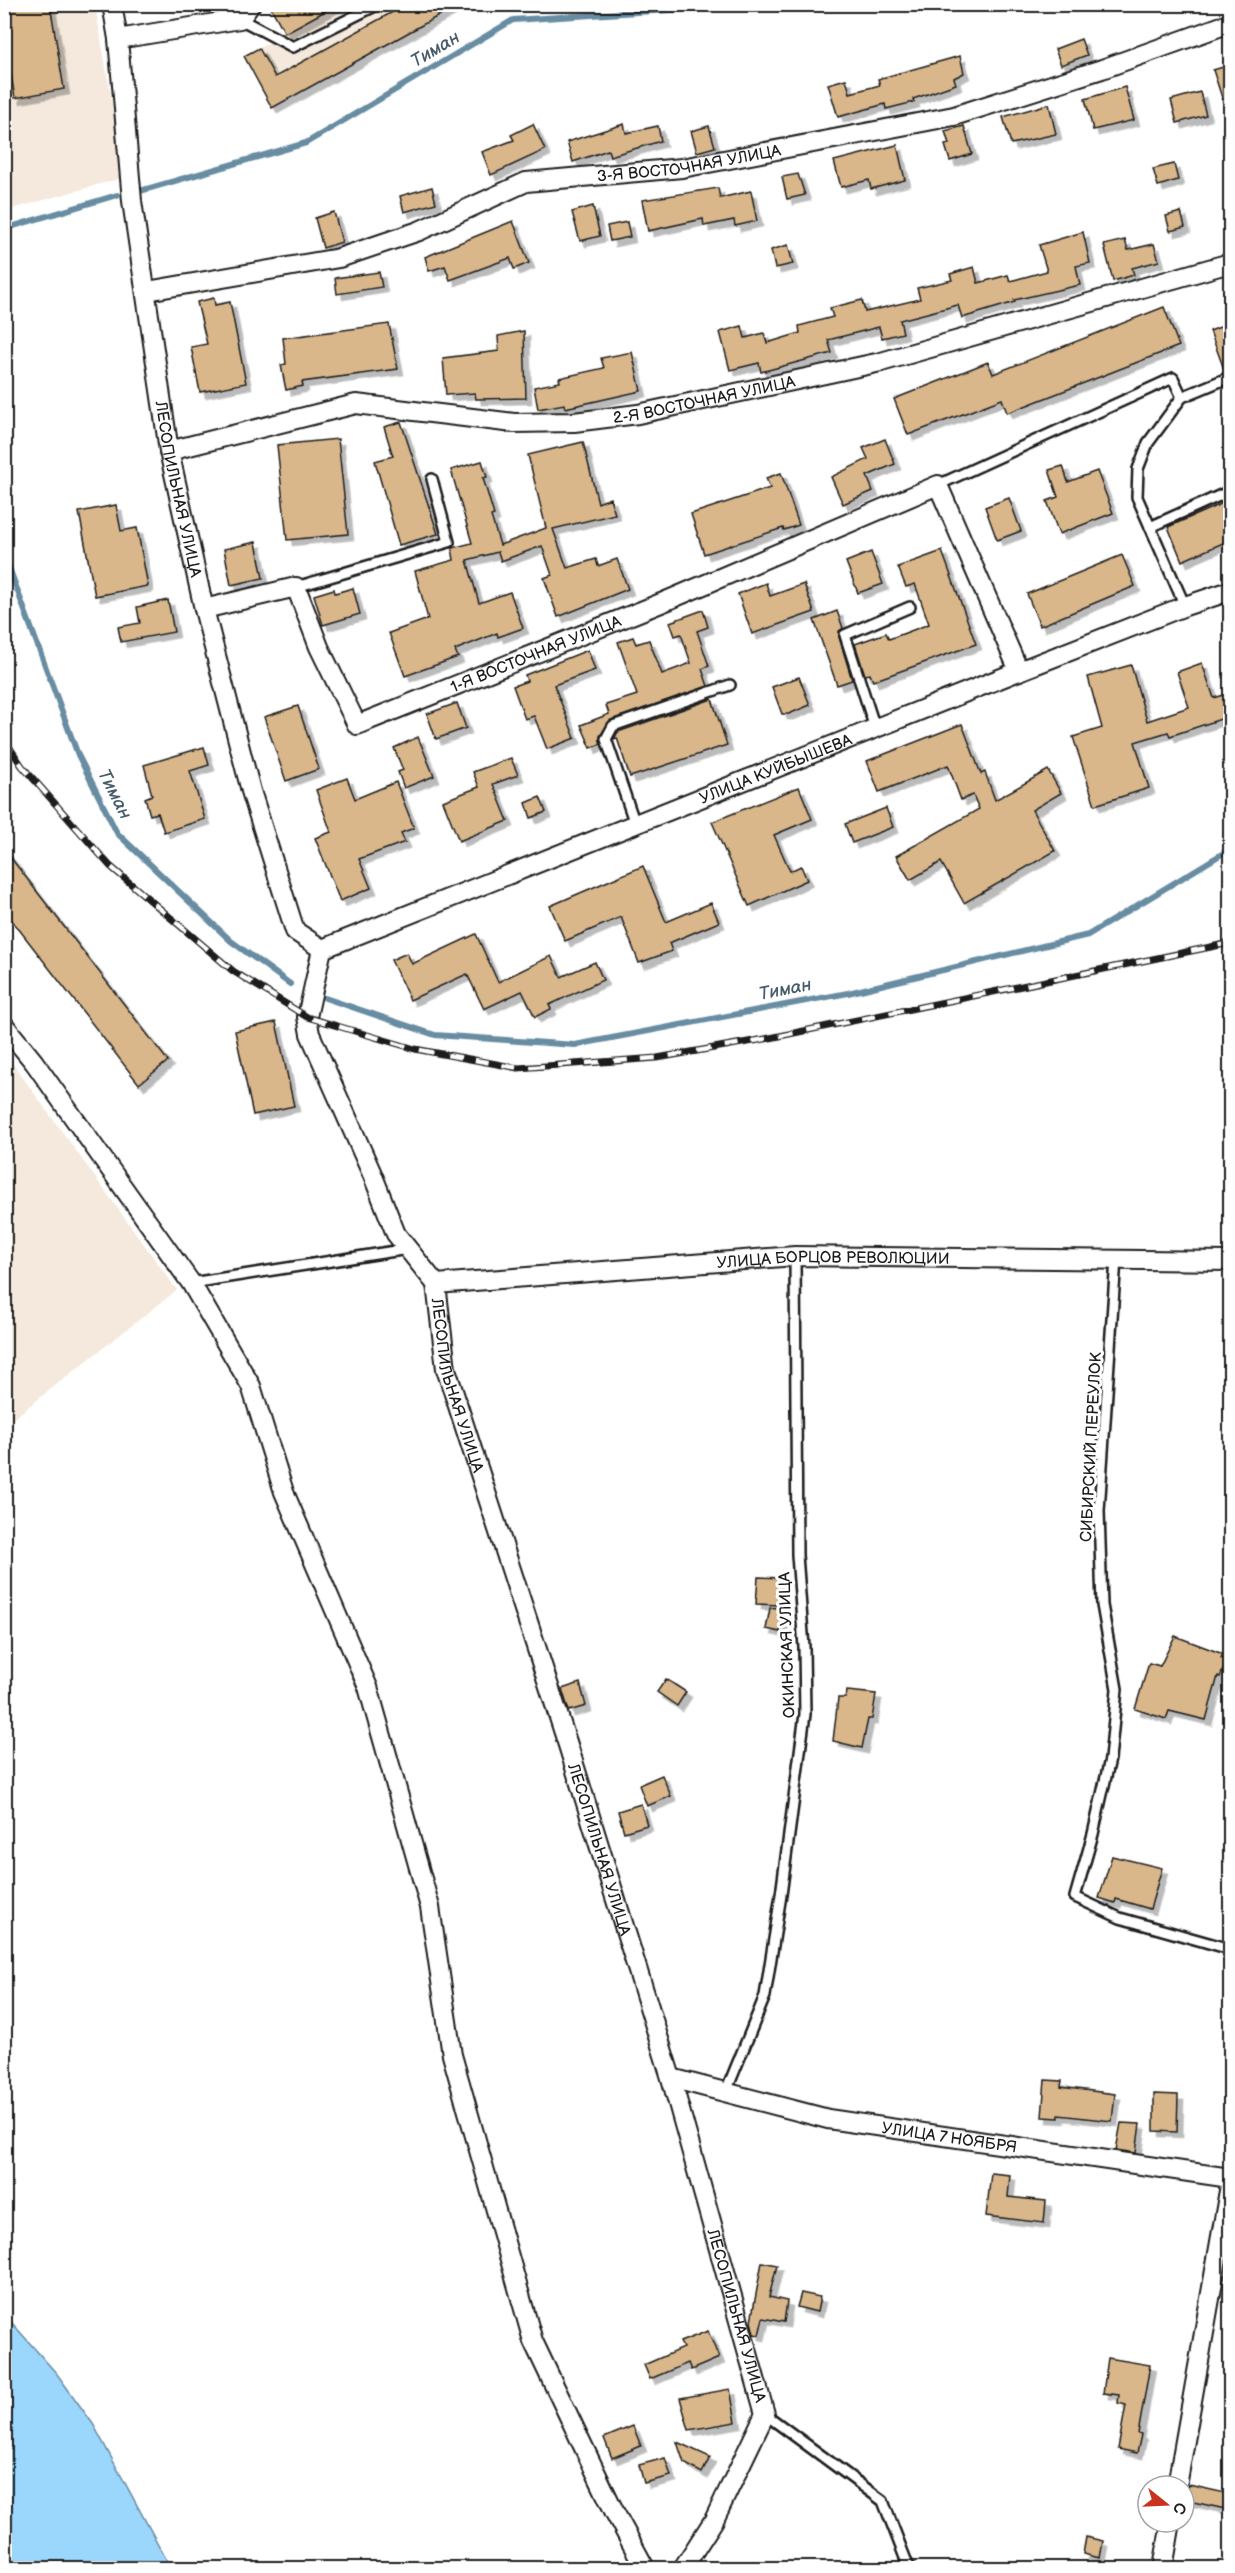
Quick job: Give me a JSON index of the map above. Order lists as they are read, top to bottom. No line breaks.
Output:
{"streets":{"street":["3-Я ВОСТОЧНАЯ УЛИЦА","2-Я ВОСТОЧНАЯ УЛИЦА","ЛЕСОПИЛЬНАЯ УЛИЦА","1-Я ВОСТОЧНАЯ УЛИЦА","УЛИЦА КУЙБЫШЕВА","УЛИЦА БОРЦОВ РЕВОЛЮЦИИ","УЛИЦА 7 НОЯБРЯ"],"lane":["СИБИРСКИЙ ПЕРЕУЛОК","ОКИНСКАЯ УЛИЦА"]},"crossings":[["3-Я ВОСТОЧНАЯ УЛИЦА","ЛЕСОПИЛЬНАЯ УЛИЦА"],["2-Я ВОСТОЧНАЯ УЛИЦА","ЛЕСОПИЛЬНАЯ УЛИЦА"],["ЛЕСОПИЛЬНАЯ УЛИЦА","УЛИЦА КУЙБЫШЕВА"],["ЛЕСОПИЛЬНАЯ УЛИЦА","УЛИЦА БОРЦОВ РЕВОЛЮЦИИ"],["ЛЕСОПИЛЬНАЯ УЛИЦА","УЛИЦА 7 НОЯБРЯ"],["УЛИЦА БОРЦОВ РЕВОЛЮЦИИ","СИБИРСКИЙ ПЕРЕУЛОК"],["УЛИЦА БОРЦОВ РЕВОЛЮЦИИ","ОКИНСКАЯ УЛИЦА"],["ОКИНСКАЯ УЛИЦА","УЛИЦА 7 НОЯБРЯ"]],"water":["Тиман"],"north":"right"}
